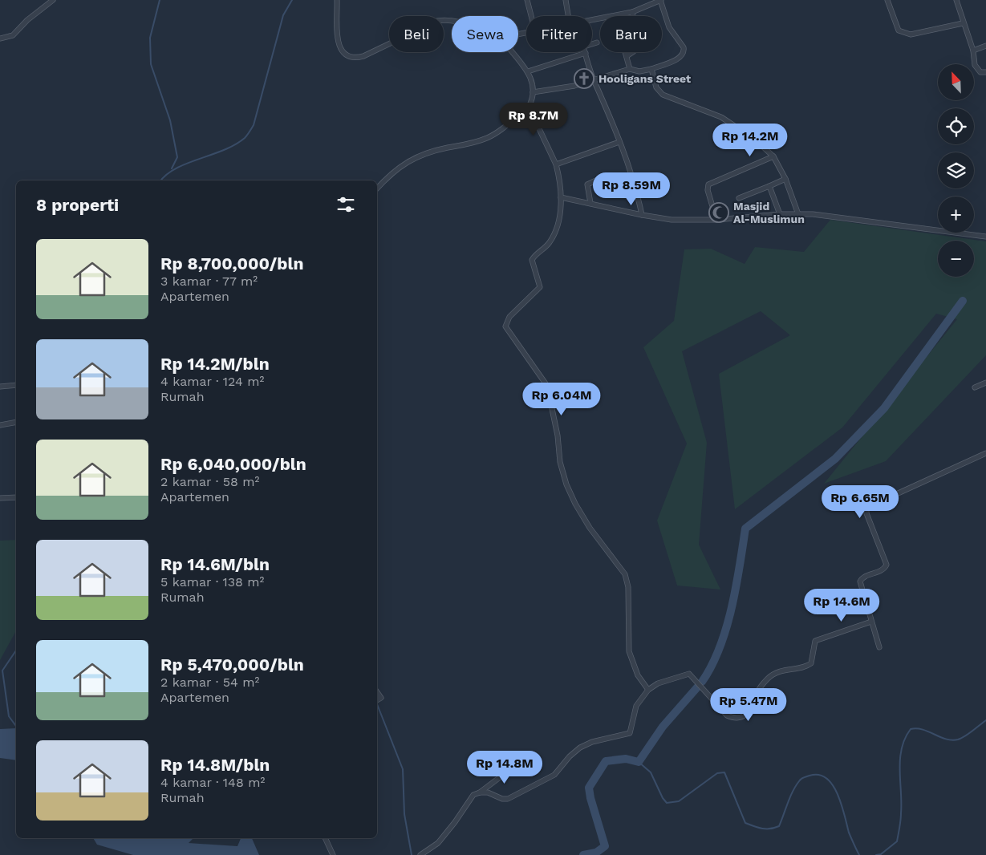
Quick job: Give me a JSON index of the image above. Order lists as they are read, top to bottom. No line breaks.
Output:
{"places":{"church":["Hooligans Street"],"mosque":["Masjid Al-Muslimun"]},"north":"top left","page":{"chip":["Beli","Sewa","Filter","Baru"],"map_buttons":["+","−"],"price":["Rp 8.7M","Rp 14.2M","Rp 8.59M","Rp 6.04M","Rp 6.65M","Rp 14.6M","Rp 5.47M","Rp 14.8M"],"heading":"8 properti","list":[{"name":"Rp 8,700,000/bln","note":"3 kamar · 77 m² · Apartemen"},{"name":"Rp 14.2M/bln","note":"4 kamar · 124 m² · Rumah"},{"name":"Rp 6,040,000/bln","note":"2 kamar · 58 m² · Apartemen"},{"name":"Rp 14.6M/bln","note":"5 kamar · 138 m² · Rumah"},{"name":"Rp 5,470,000/bln","note":"2 kamar · 54 m² · Apartemen"},{"name":"Rp 14.8M/bln","note":"4 kamar · 148 m² · Rumah"}]}}
